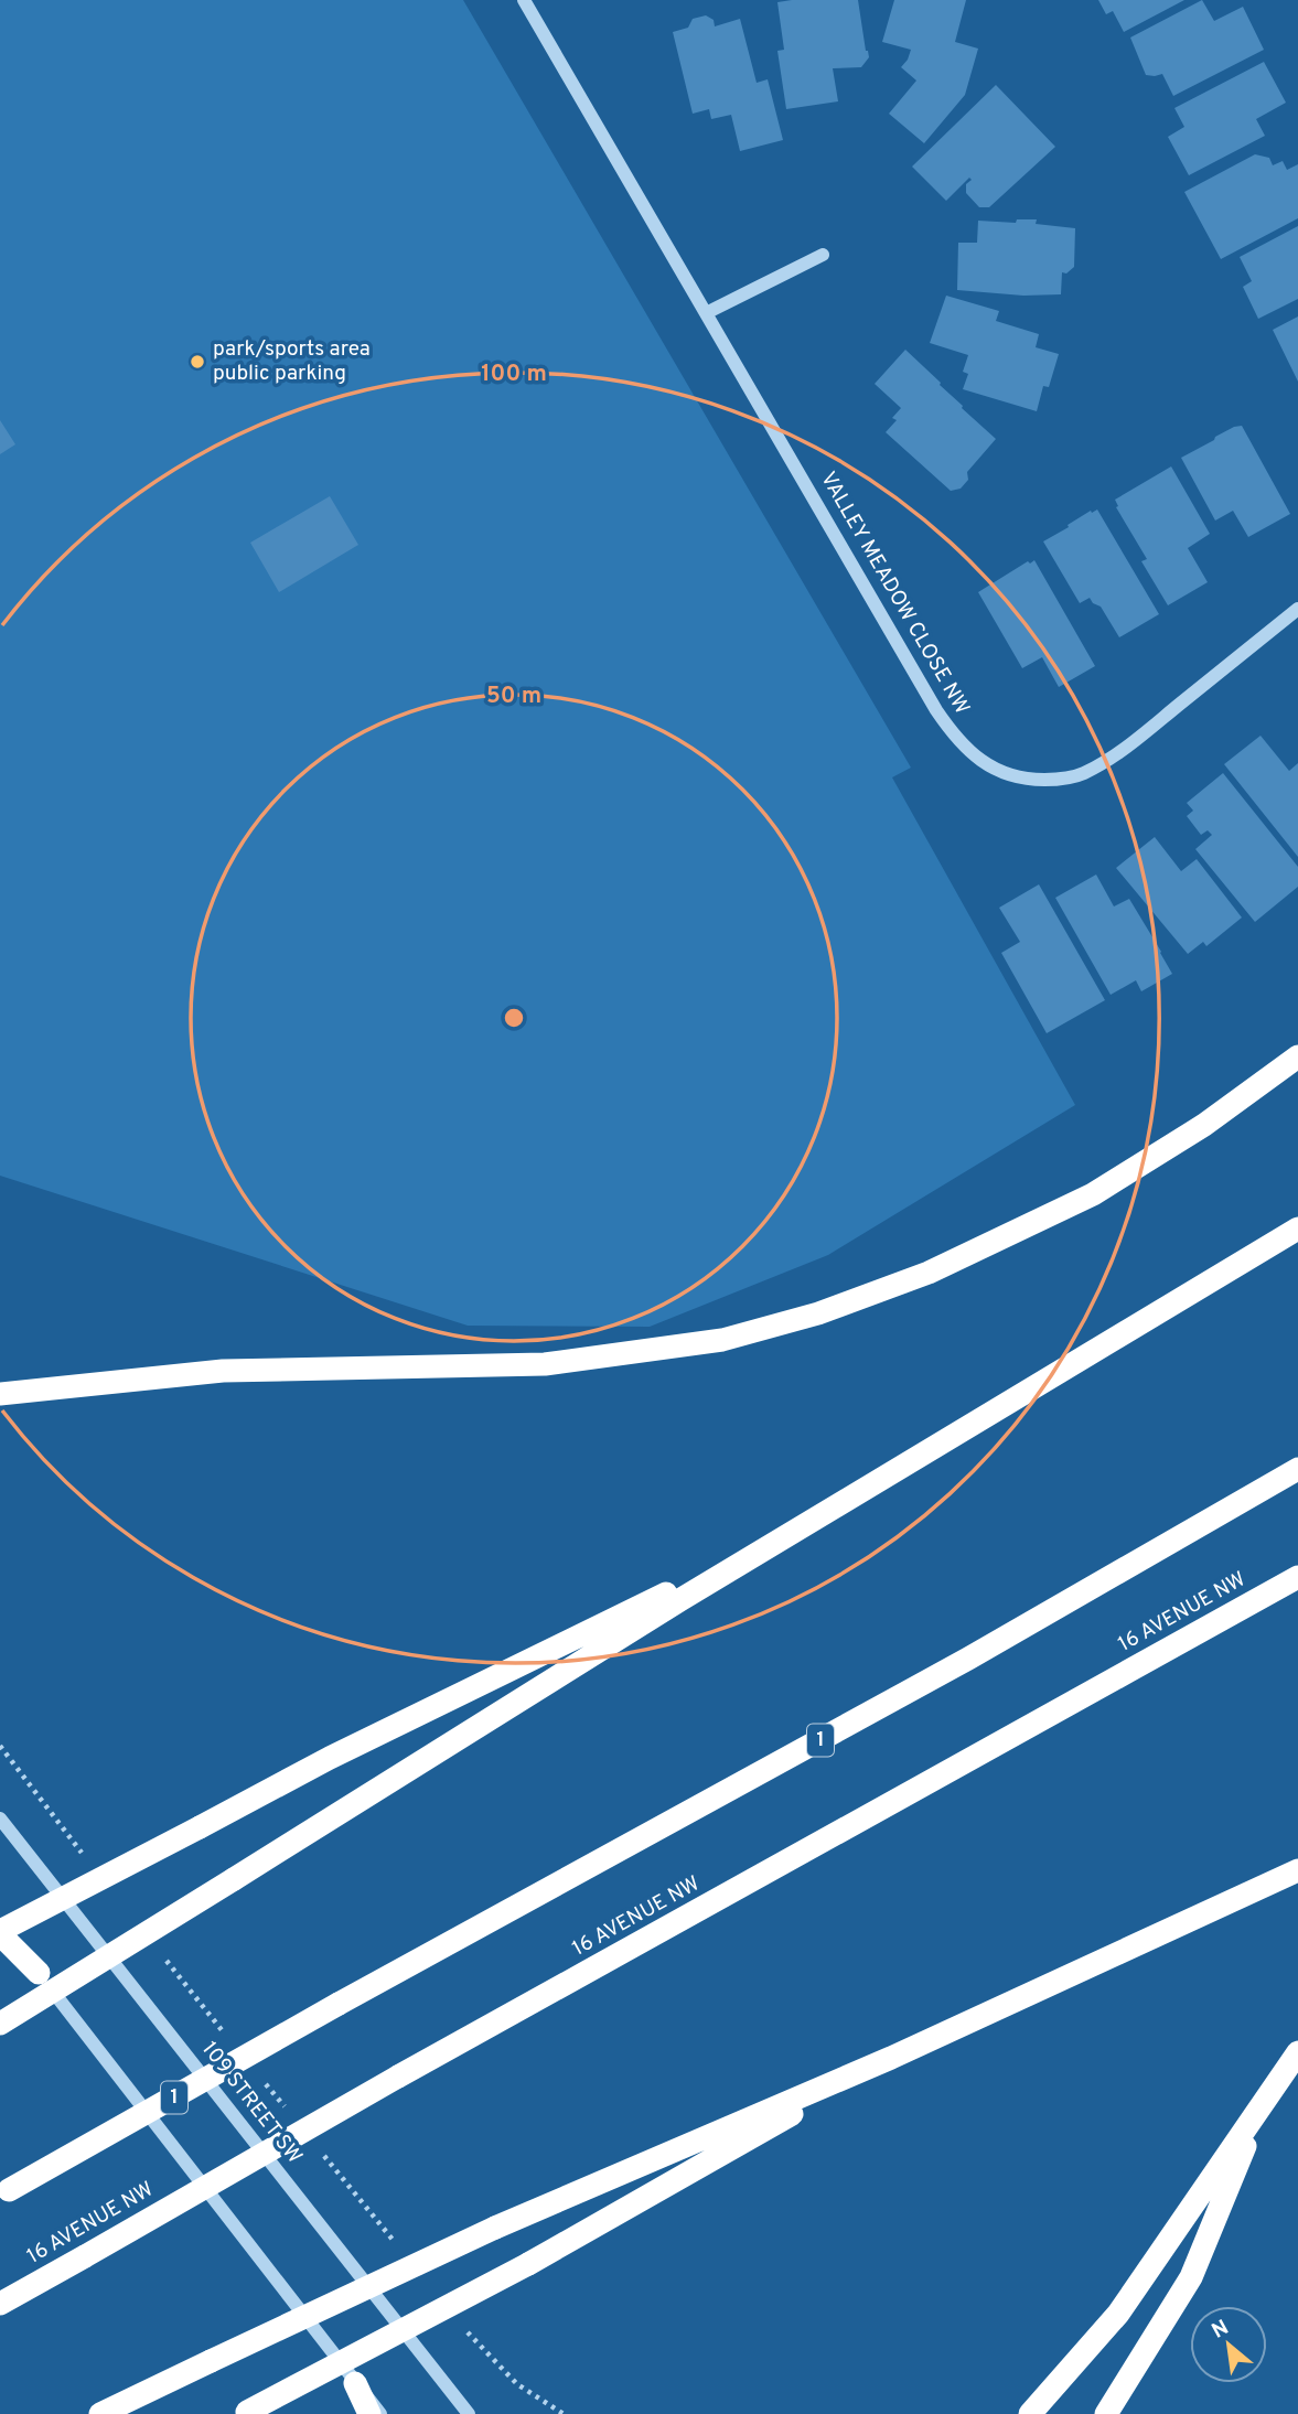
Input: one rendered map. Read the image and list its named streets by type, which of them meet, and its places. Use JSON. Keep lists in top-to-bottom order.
{
  "streets": {
    "highway": ["16 AVENUE NW", "1"],
    "street": ["VALLEY MEADOW CLOSE NW", "109 STREET SW"]
  },
  "places": ["park/sports area public parking"],
  "north": "top left",
  "rings": ["100 m", "50 m"]
}
